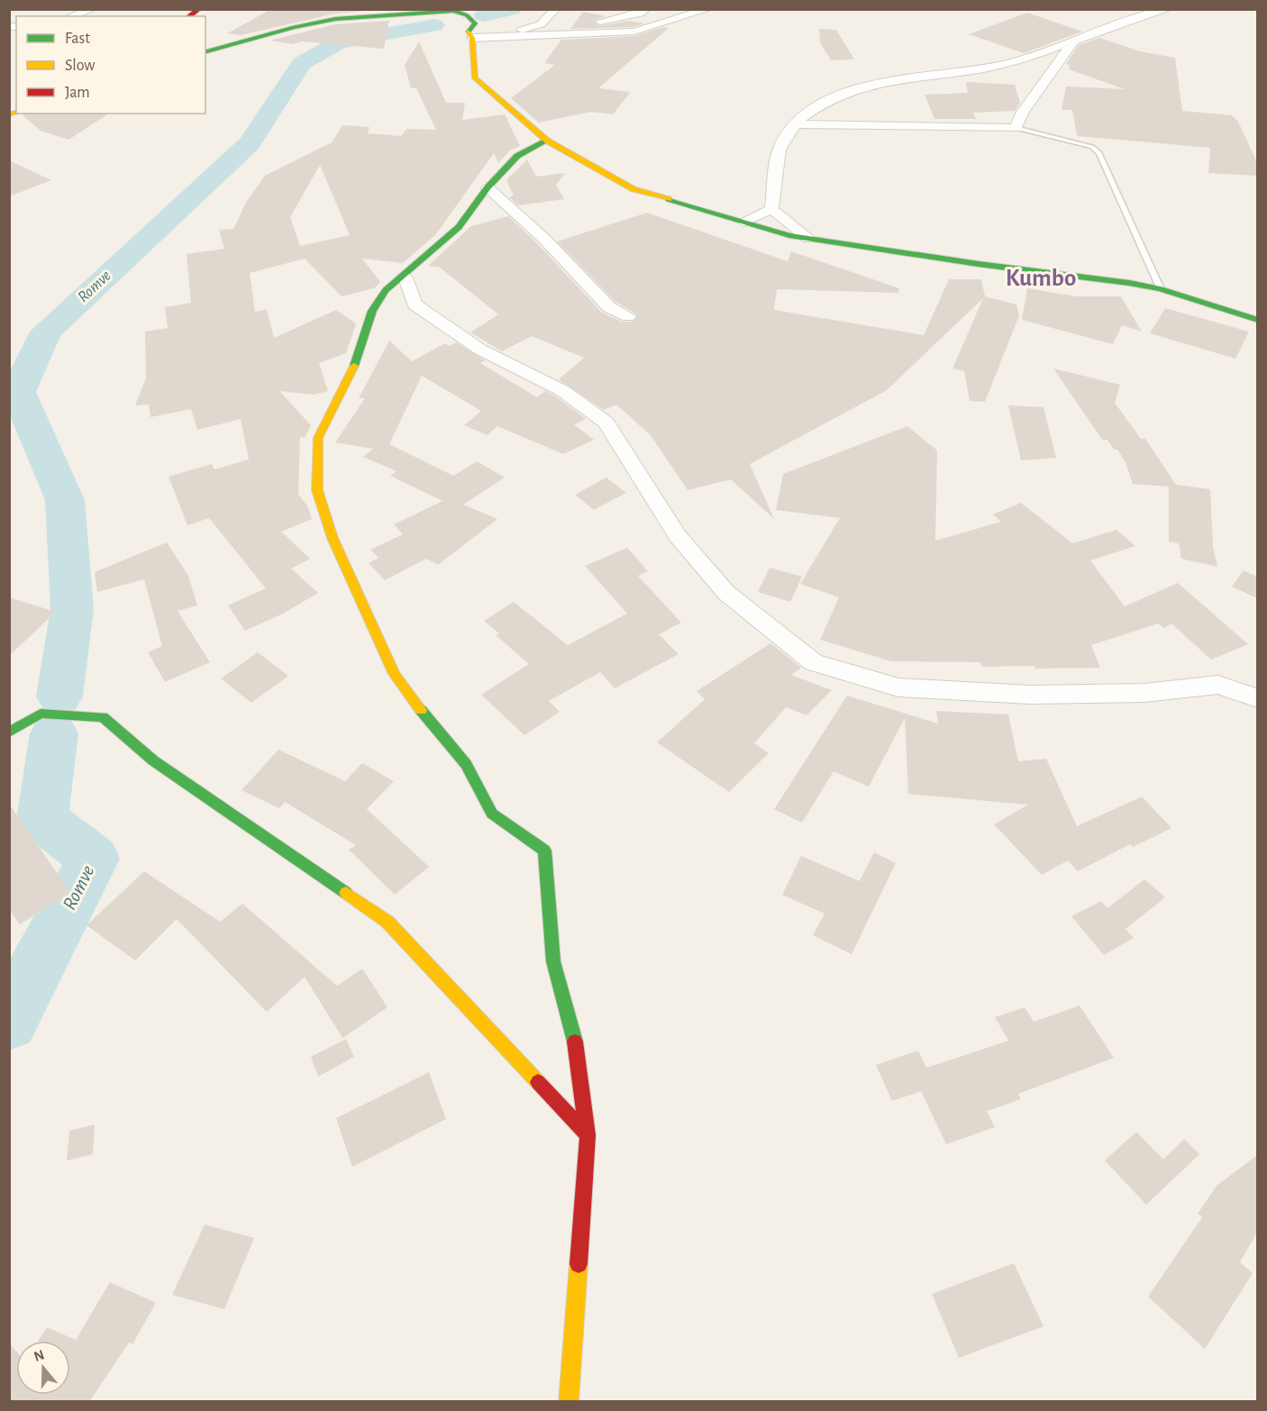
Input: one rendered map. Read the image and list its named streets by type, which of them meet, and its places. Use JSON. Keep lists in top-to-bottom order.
{
  "districts": ["Kumbo"],
  "water": ["Romve"],
  "legend": ["Fast", "Slow", "Jam"],
  "north": "top"
}
